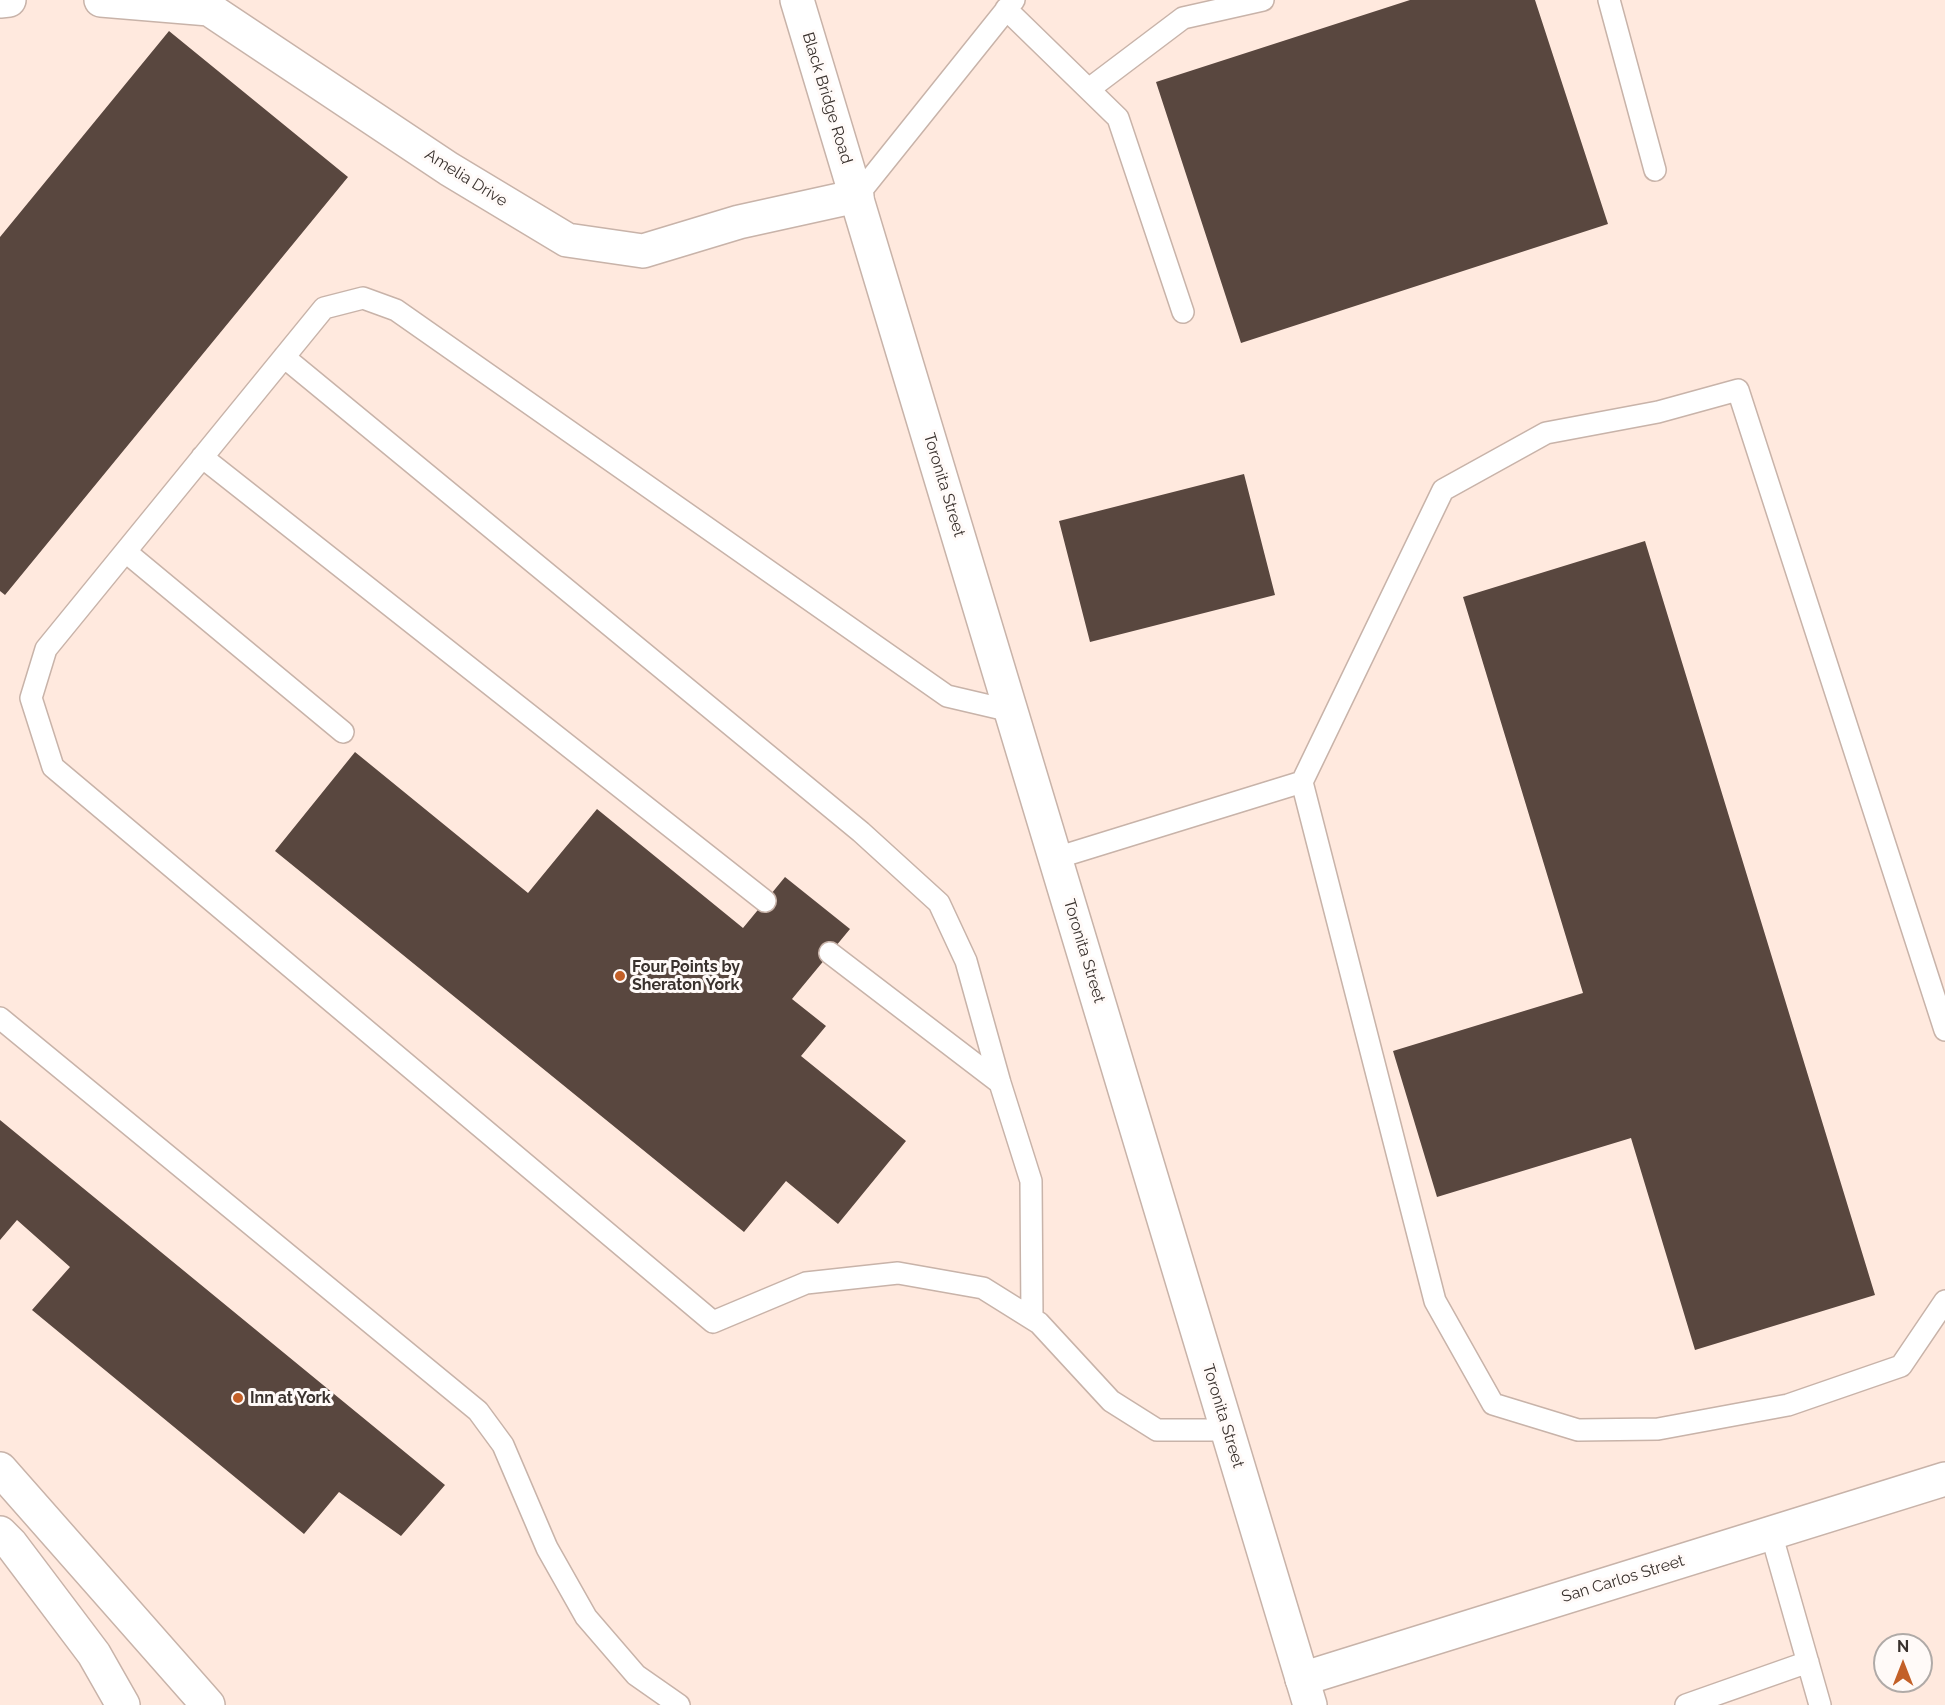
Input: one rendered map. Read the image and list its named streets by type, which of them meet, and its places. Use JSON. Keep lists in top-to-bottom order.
{
  "streets": {
    "main road": [
      "Black Bridge Road",
      "Amelia Drive",
      "Toronita Street",
      "San Carlos Street"
    ]
  },
  "crossings": [
    ["Black Bridge Road", "Amelia Drive"],
    ["Black Bridge Road", "Toronita Street"],
    ["Amelia Drive", "Toronita Street"],
    ["Toronita Street", "San Carlos Street"]
  ],
  "places": ["Four Points by Sheraton York", "Inn at York"],
  "north": "top"
}
